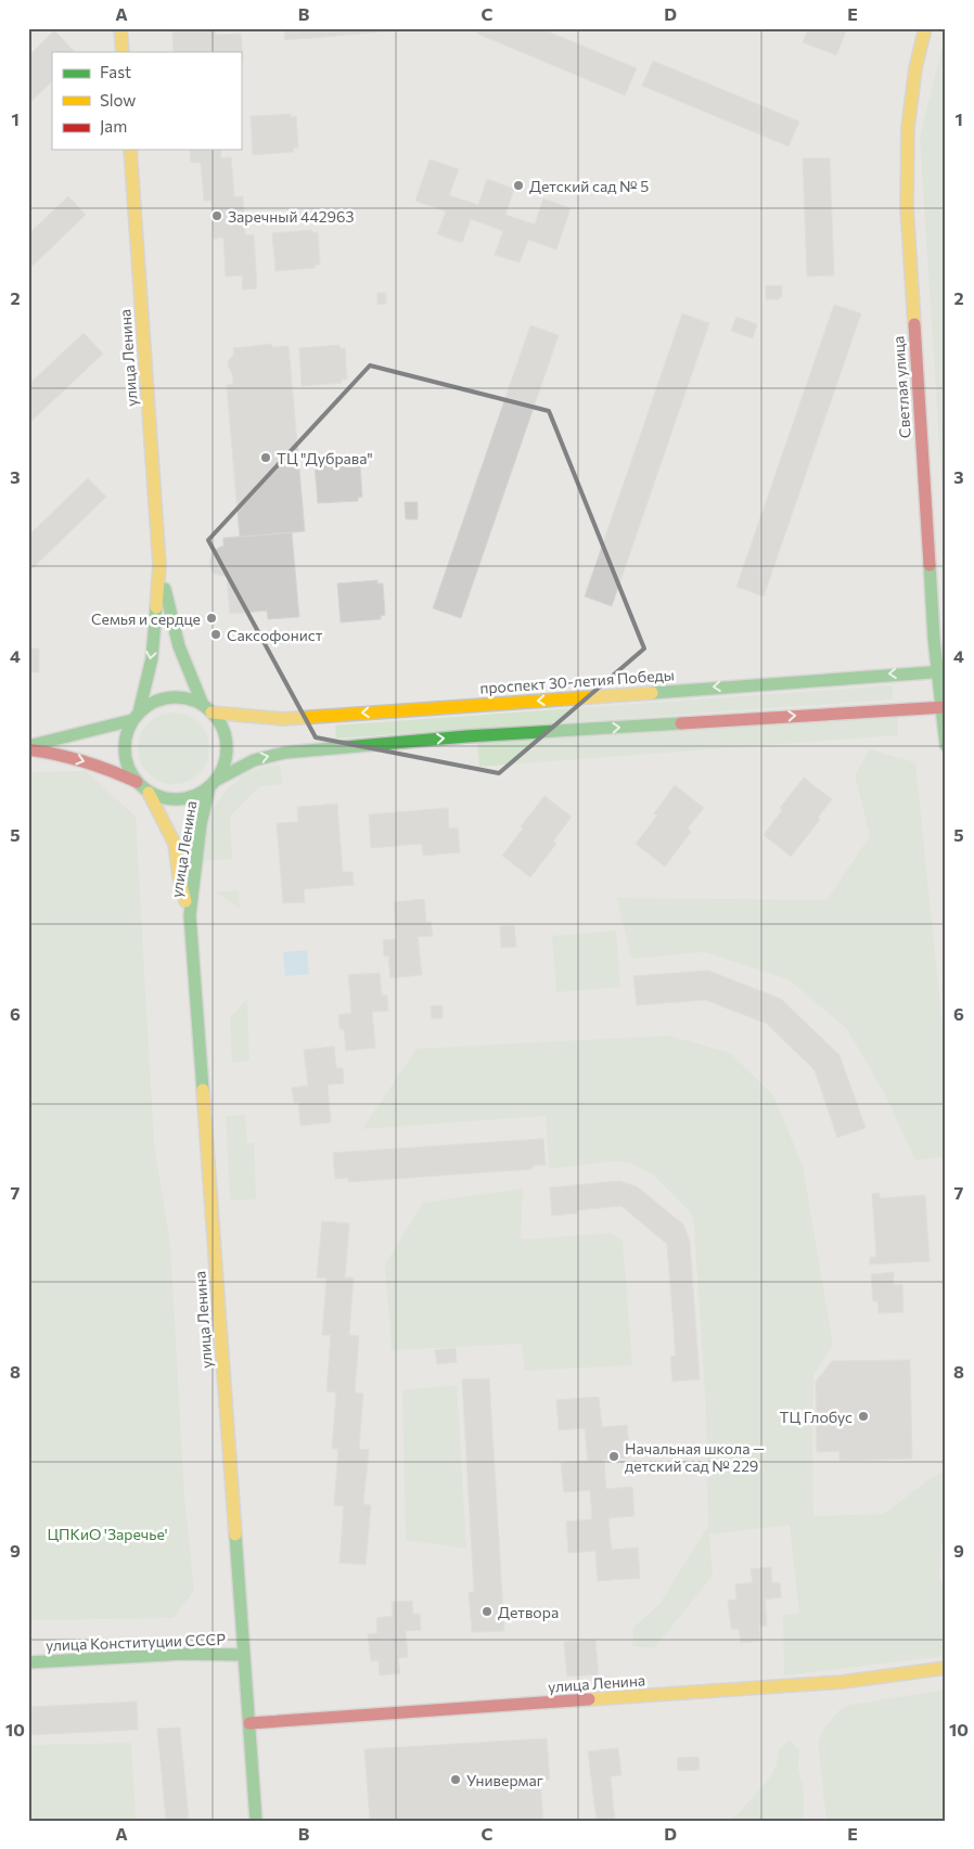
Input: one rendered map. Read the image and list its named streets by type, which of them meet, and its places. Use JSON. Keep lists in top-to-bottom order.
{
  "streets": {
    "main road": [
      "улица Ленина",
      "Светлая улица",
      "проспект 30-летия Победы",
      "улица Конституции СССР"
    ]
  },
  "crossings": [
    ["улица Ленина", "проспект 30-летия Победы"],
    ["улица Ленина", "улица Конституции СССР"],
    ["Светлая улица", "проспект 30-летия Победы"]
  ],
  "parks": ["ЦПКиО 'Заречье'"],
  "places": [
    "Детский сад № 5",
    "Заречный 442963",
    "ТЦ \"Дубрава\"",
    "Семья и сердце",
    "Саксофонист",
    "ТЦ Глобус",
    "Начальная школа — детский сад № 229",
    "Детвора",
    "Универмаг"
  ],
  "legend": ["Fast", "Slow", "Jam"],
  "grid": {
    "columns": [
      "A",
      "B",
      "C",
      "D",
      "E"
    ],
    "rows": [
      "1",
      "2",
      "3",
      "4",
      "5",
      "6",
      "7",
      "8",
      "9",
      "10"
    ]
  }
}
